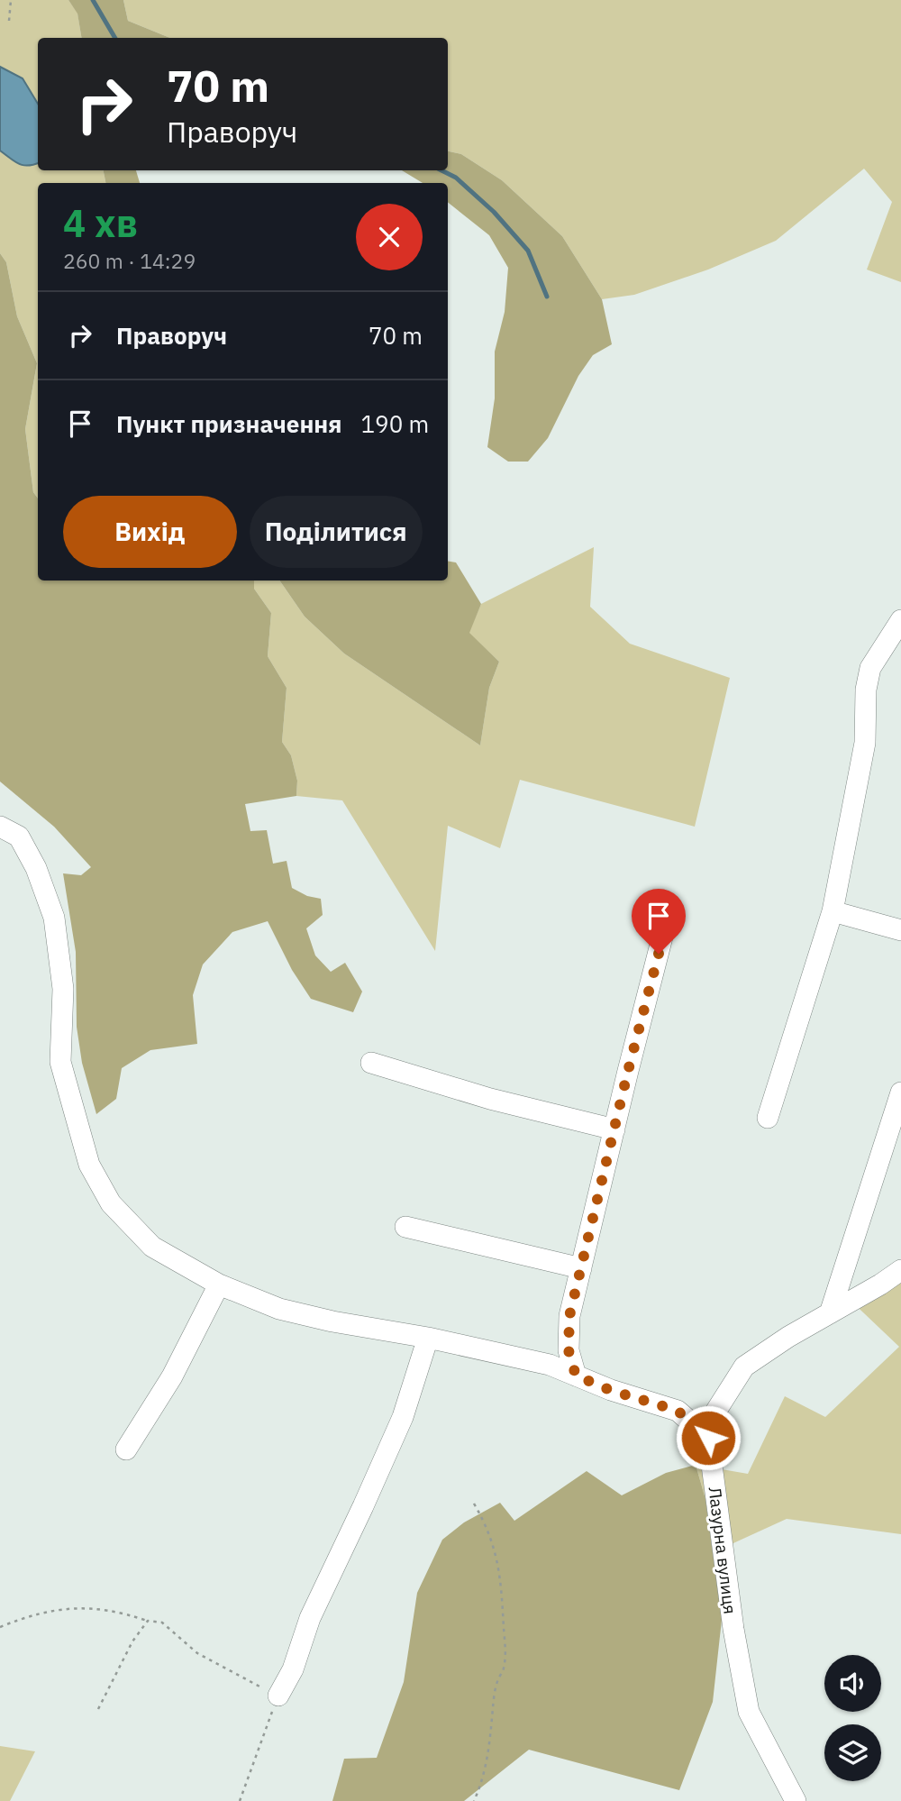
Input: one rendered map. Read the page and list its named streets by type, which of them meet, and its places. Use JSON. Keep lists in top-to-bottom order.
{
  "streets": {
    "street": ["Лазурна вулиця"]
  },
  "page": {
    "turn": ["70 m", "Праворуч"],
    "heading": ["4 хв", "260 m · 14:29"],
    "list": [
      {
        "name": "Праворуч",
        "value": "70 m"
      },
      {
        "name": "Пункт призначення",
        "value": "190 m"
      }
    ],
    "buttons": ["Вихід", "Поділитися"]
  }
}
